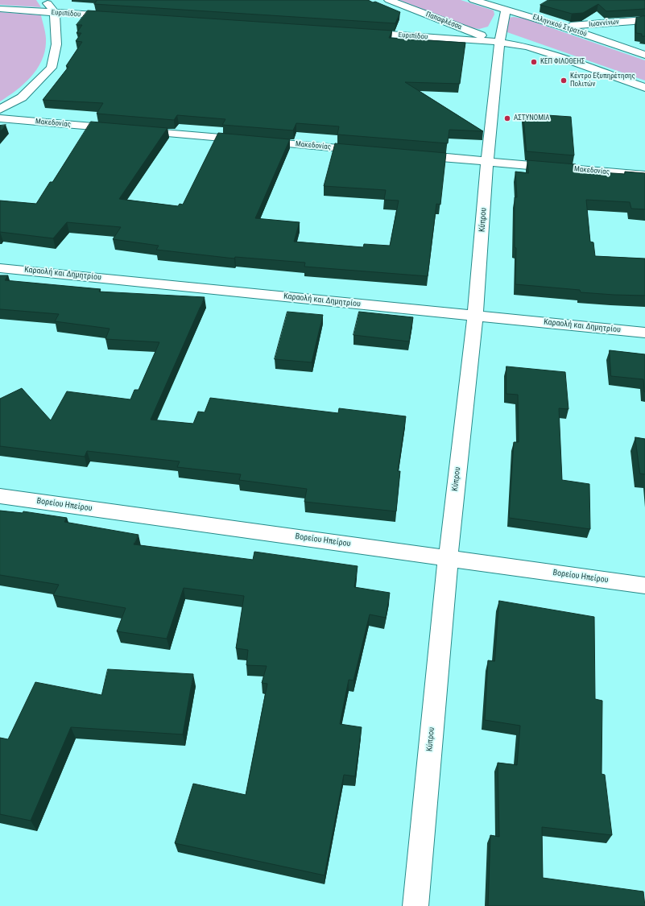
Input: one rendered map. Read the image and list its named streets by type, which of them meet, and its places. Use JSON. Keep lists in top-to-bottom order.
{
  "streets": {
    "street": [
      "Ευριπίδου",
      "Παπαφλέσσα",
      "Ιωαννίνων",
      "Ελληνικού Στρατού",
      "Μακεδονίας",
      "Κύπρου",
      "Καραολή και Δημητρίου",
      "Βορείου Ηπείρου"
    ]
  },
  "crossings": [
    ["Ευριπίδου", "Παπαφλέσσα"],
    ["Ευριπίδου", "Κύπρου"],
    ["Παπαφλέσσα", "Κύπρου"],
    ["Ιωαννίνων", "Ελληνικού Στρατού"],
    ["Ελληνικού Στρατού", "Κύπρου"],
    ["Μακεδονίας", "Κύπρου"],
    ["Κύπρου", "Καραολή και Δημητρίου"],
    ["Κύπρου", "Βορείου Ηπείρου"]
  ],
  "places": ["ΚΕΠ ΦΙΛΟΘΕΗΣ", "Κέντρο Εξυπηρέτησης Πολιτών", "ΑΣΤΥΝΟΜΙΑ"]
}
